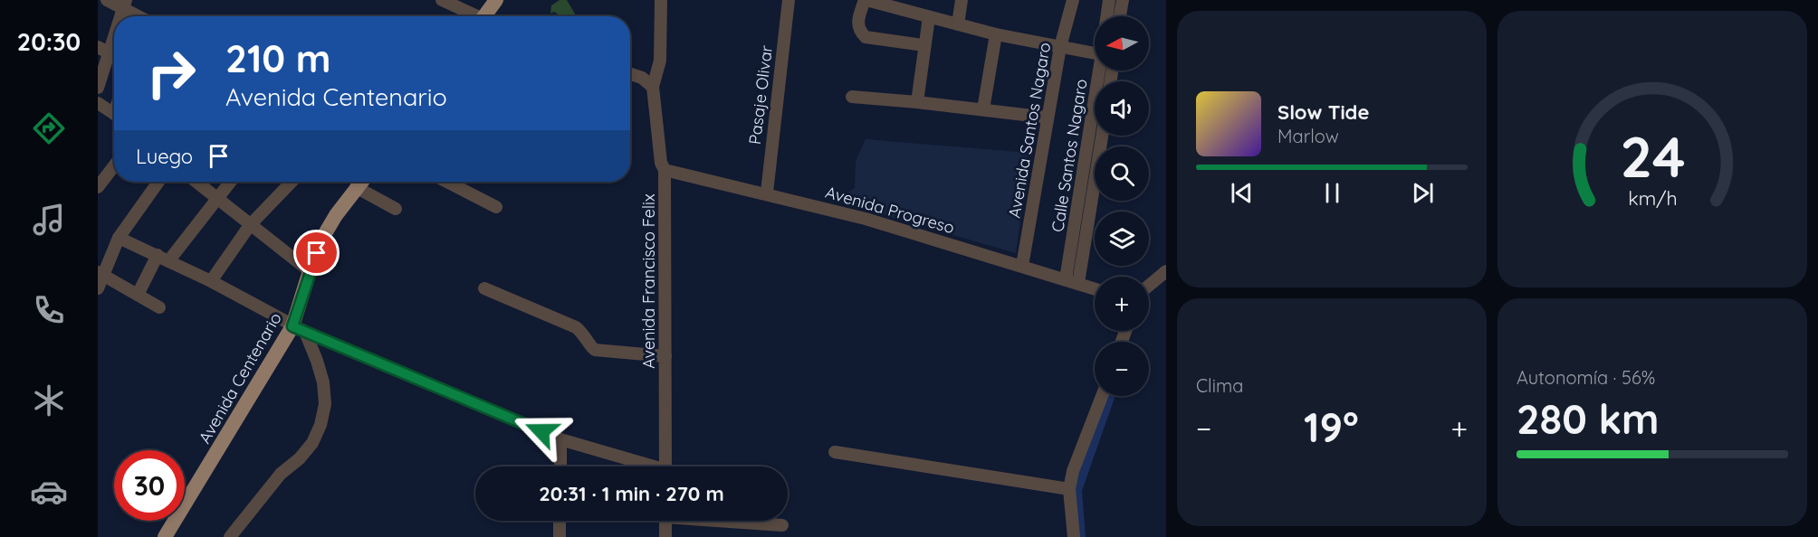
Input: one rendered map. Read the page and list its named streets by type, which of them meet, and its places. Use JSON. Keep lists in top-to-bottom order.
{
  "streets": {
    "main road": ["Avenida Centenario"],
    "street": [
      "Pasaje Olivar",
      "Avenida Santos Nagaro",
      "Calle Santos Nagaro",
      "Avenida Progreso",
      "Avenida Francisco Felix"
    ]
  },
  "crossings": [
    ["Pasaje Olivar", "Avenida Progreso"],
    ["Avenida Santos Nagaro", "Avenida Progreso"],
    ["Calle Santos Nagaro", "Avenida Progreso"],
    ["Avenida Progreso", "Avenida Francisco Felix"]
  ],
  "north": "left",
  "page": {
    "tabs": "20:30",
    "map_buttons": ["+", "−"],
    "turn": ["210 m", "Avenida Centenario"],
    "song": ["Slow Tide", "Marlow"],
    "then": "Luego",
    "tile": [
      "Clima",
      ["Autonomía · 56%", "280 km"]
    ],
    "heat": ["−", "19°", "+"],
    "limit": "30",
    "trip": "20:31 · 1 min · 270 m",
    "gauge": ["24", "km/h"]
  }
}
